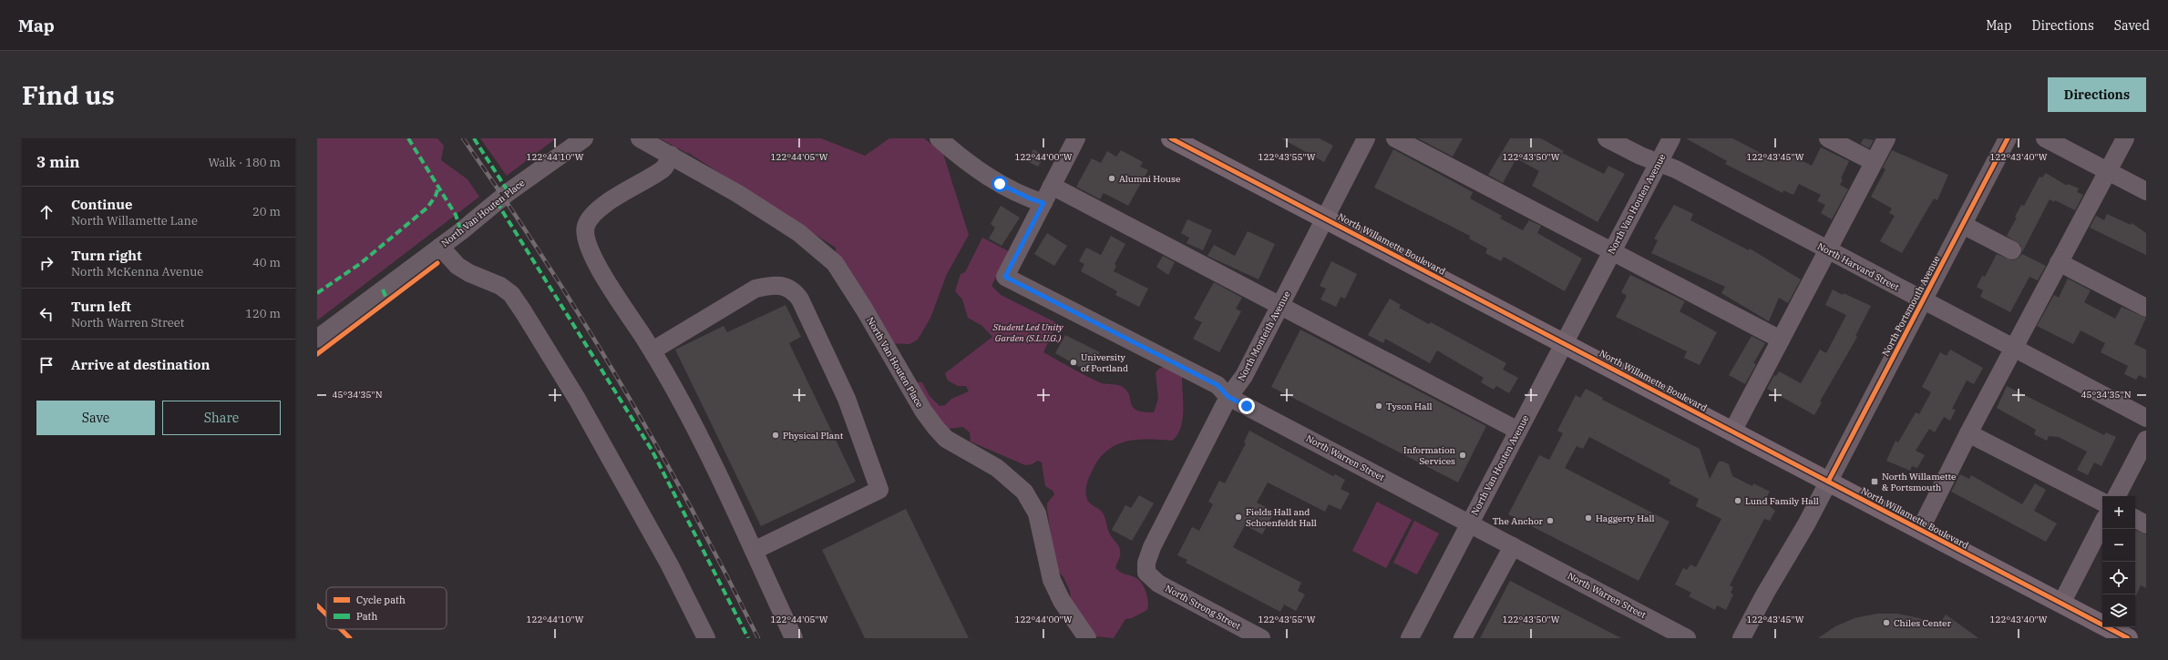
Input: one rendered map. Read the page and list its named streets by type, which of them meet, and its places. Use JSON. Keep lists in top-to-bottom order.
{
  "streets": {
    "main road": ["North Willamette Boulevard"],
    "street": [
      "North Van Houten Avenue",
      "North Van Houten Place",
      "North Harvard Street",
      "North Portsmouth Avenue",
      "North Monteith Avenue",
      "North Warren Street",
      "North Strong Street"
    ]
  },
  "crossings": [
    ["North Van Houten Avenue", "North Willamette Boulevard"],
    ["North Van Houten Avenue", "North Harvard Street"],
    ["North Van Houten Avenue", "North Warren Street"],
    ["North Willamette Boulevard", "North Portsmouth Avenue"],
    ["North Willamette Boulevard", "North Monteith Avenue"],
    ["North Harvard Street", "North Portsmouth Avenue"],
    ["North Monteith Avenue", "North Warren Street"],
    ["North Monteith Avenue", "North Strong Street"]
  ],
  "parks": ["Student Led Unity Garden (S.L.U.G.)"],
  "places": {
    "other": [
      "Alumni House",
      "University of Portland",
      "Tyson Hall",
      "Physical Plant",
      "Information Services",
      "Lund Family Hall",
      "Fields Hall and Schoenfeldt Hall",
      "Haggerty Hall",
      "The Anchor",
      "Chiles Center"
    ],
    "transit": ["North Willamette & Portsmouth"]
  },
  "legend": ["Cycle path", "Path"],
  "page": {
    "header": "Map",
    "nav": ["Map", "Directions", "Saved"],
    "buttons": [
      "Directions",
      ["Save", "Share"]
    ],
    "title": "Find us",
    "heading": ["3 min", "Walk · 180 m"],
    "list": [
      ["Continue", "North Willamette Lane", "20 m"],
      ["Turn right", "North McKenna Avenue", "40 m"],
      ["Turn left", "North Warren Street", "120 m"],
      "Arrive at destination"
    ],
    "map_buttons": ["+", "−"]
  },
  "coordinates": [
    "122°44'10\"W",
    "122°44'05\"W",
    "122°44'00\"W",
    "122°43'55\"W",
    "122°43'50\"W",
    "122°43'45\"W",
    "122°43'40\"W",
    "45°34'35\"N"
  ]
}
